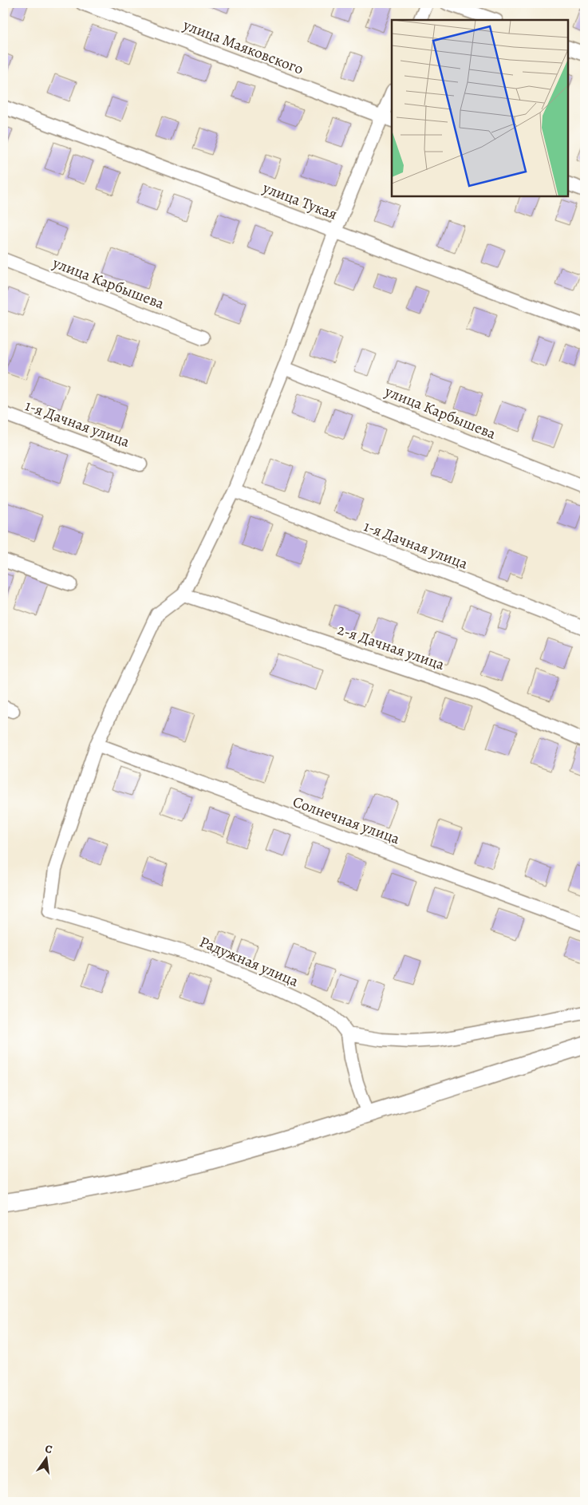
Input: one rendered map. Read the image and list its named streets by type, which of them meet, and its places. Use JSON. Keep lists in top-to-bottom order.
{
  "streets": {
    "street": [
      "улица Маяковского",
      "улица Тукая",
      "улица Карбышева",
      "1-я Дачная улица",
      "2-я Дачная улица",
      "Солнечная улица",
      "Радужная улица"
    ]
  },
  "crossings": [
    ["Солнечная улица", "Радужная улица"]
  ],
  "north": "top"
}
